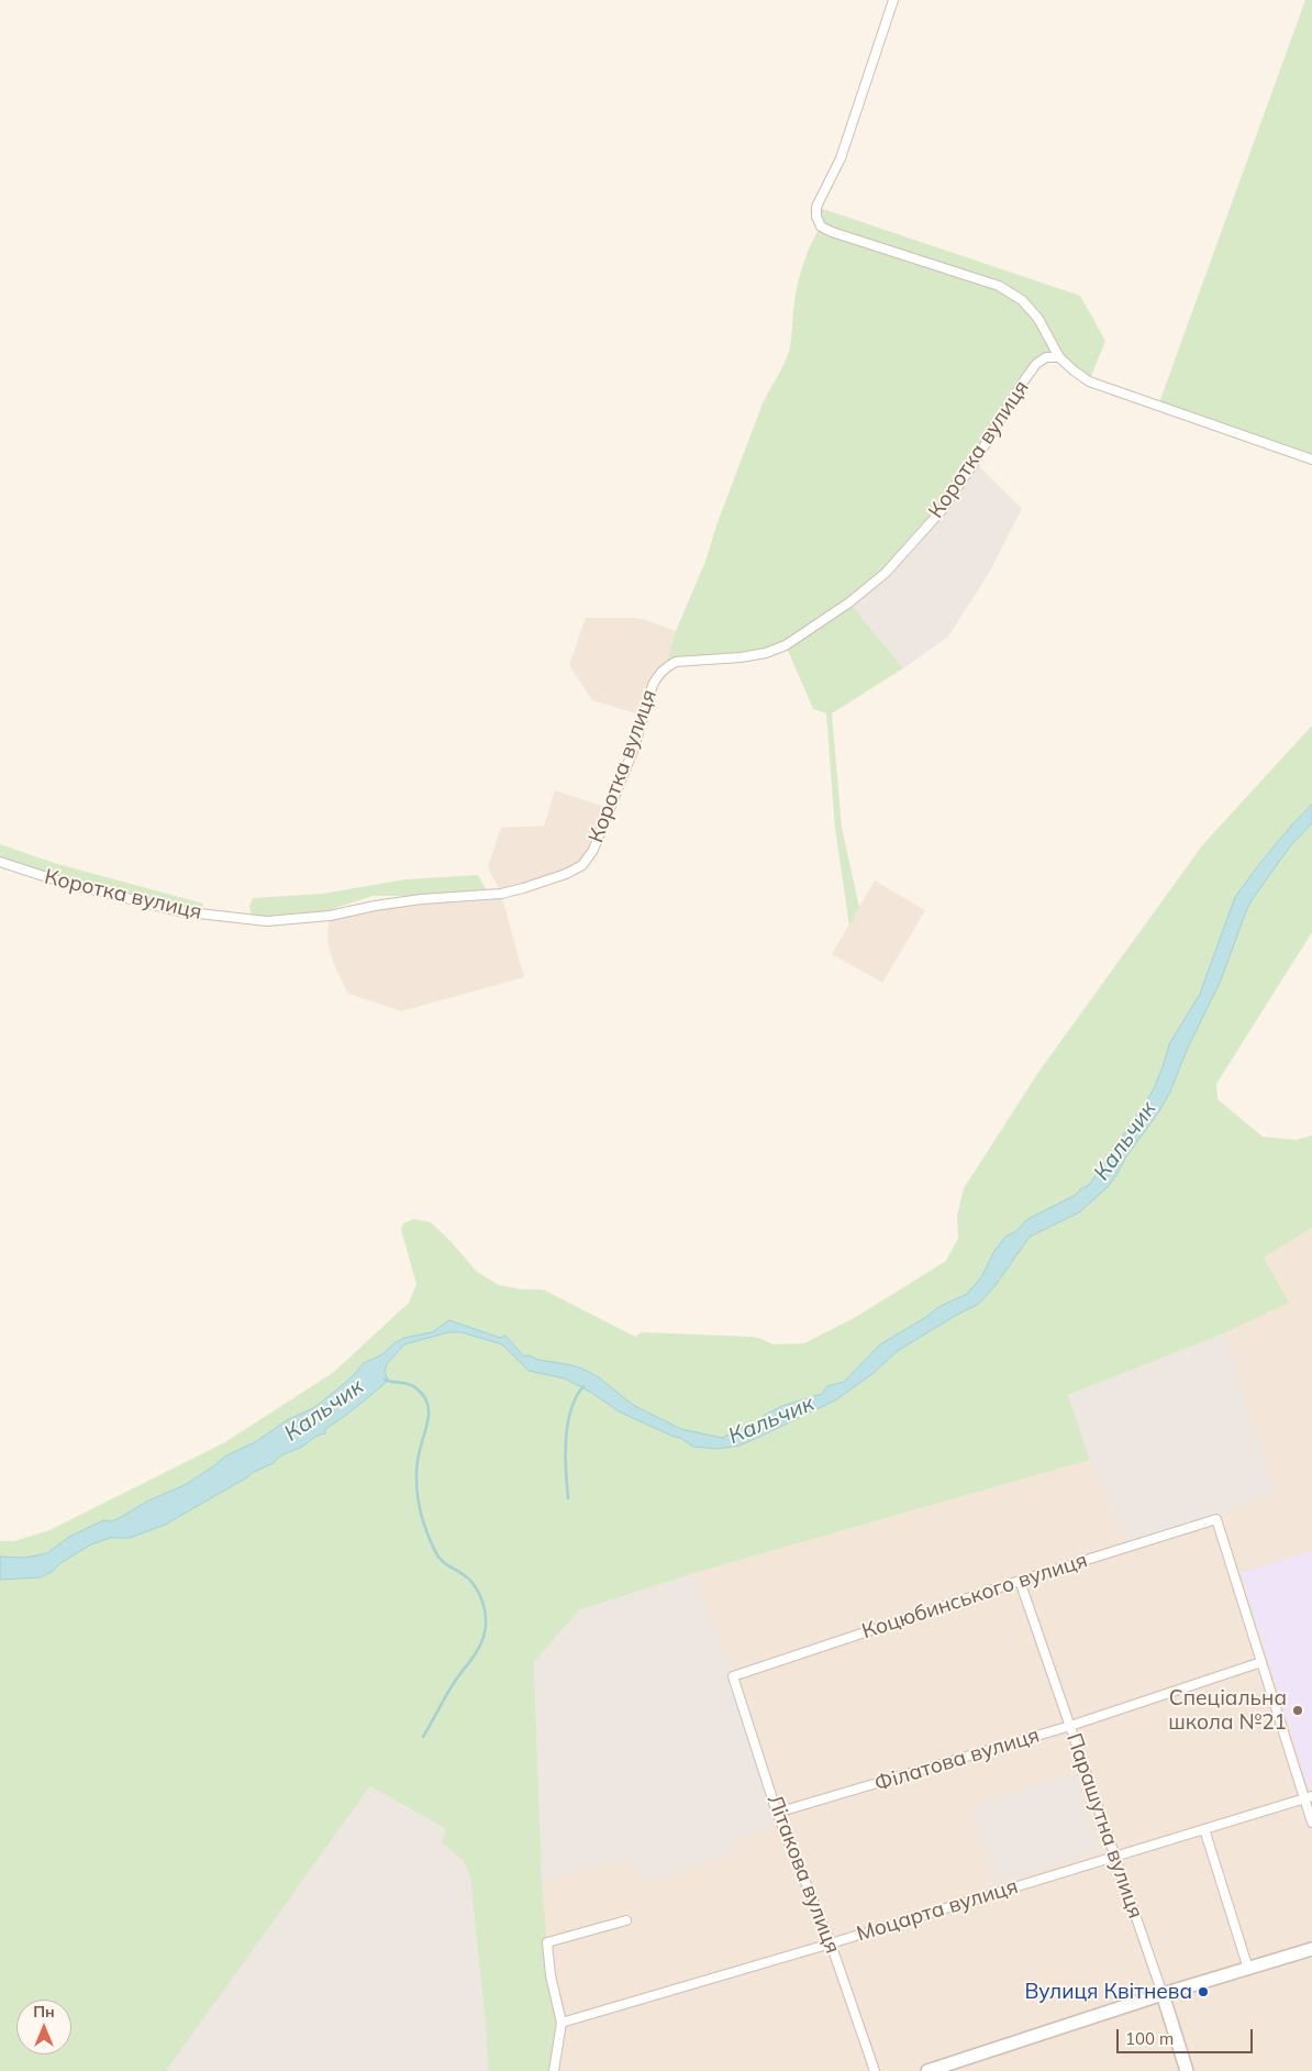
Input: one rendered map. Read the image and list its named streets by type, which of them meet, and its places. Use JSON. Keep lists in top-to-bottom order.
{
  "streets": {
    "main road": ["Парашутна вулиця"],
    "street": [
      "Коротка вулиця",
      "Коцюбинського вулиця",
      "Філатова вулиця",
      "Літакова вулиця",
      "Моцарта вулиця"
    ]
  },
  "crossings": [
    ["Коцюбинського вулиця", "Філатова вулиця"],
    ["Коцюбинського вулиця", "Парашутна вулиця"],
    ["Коцюбинського вулиця", "Літакова вулиця"],
    ["Філатова вулиця", "Парашутна вулиця"],
    ["Філатова вулиця", "Літакова вулиця"],
    ["Парашутна вулиця", "Моцарта вулиця"],
    ["Літакова вулиця", "Моцарта вулиця"]
  ],
  "water": ["Кальчик"],
  "places": ["Спеціальна школа №21", "Вулиця Квітнева"],
  "scale_bar": "100 m",
  "north": "top"
}
